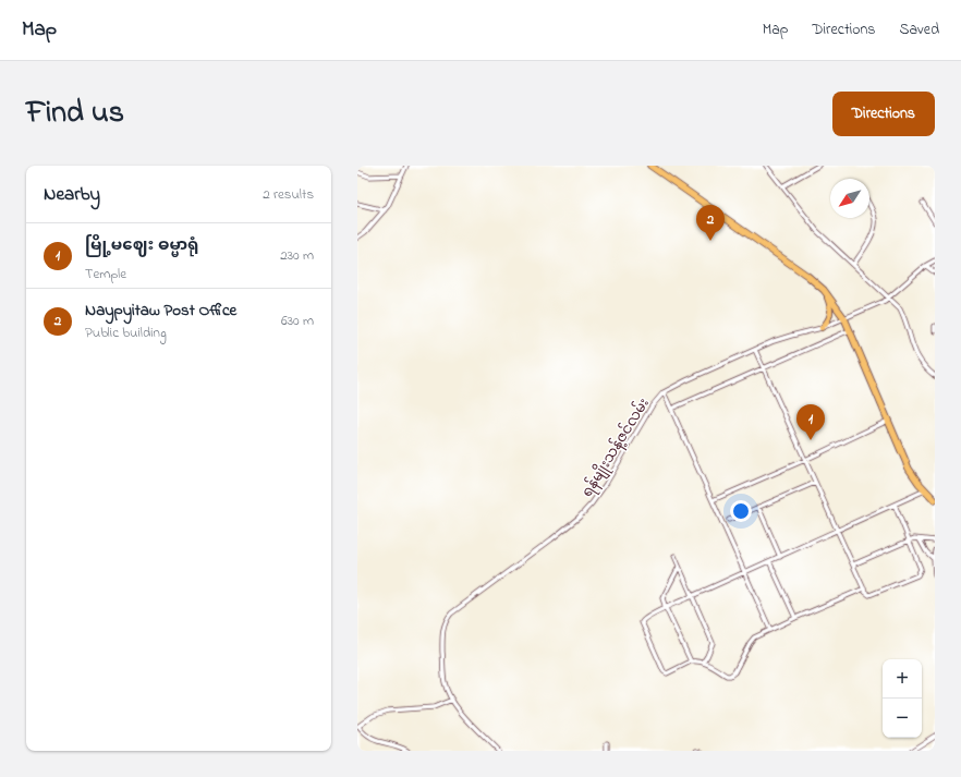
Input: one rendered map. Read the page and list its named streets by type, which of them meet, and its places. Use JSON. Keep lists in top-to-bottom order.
{
  "streets": {
    "street": ["ရန်မျိုးသန့်ဇင်လမ်း"]
  },
  "north": "bottom left",
  "page": {
    "header": "Map",
    "nav": ["Map", "Directions", "Saved"],
    "title": "Find us",
    "buttons": "Directions",
    "heading": ["Nearby", "2 results"],
    "pins": ["2", "1"],
    "list": [
      {
        "mark": "1",
        "name": "မြို့မဈေး ဓမ္မာရုံ",
        "note": "Temple",
        "value": "230 m"
      },
      {
        "mark": "2",
        "name": "Naypyitaw Post Office",
        "note": "Public building",
        "value": "630 m"
      }
    ],
    "map_buttons": ["+", "−"]
  }
}
